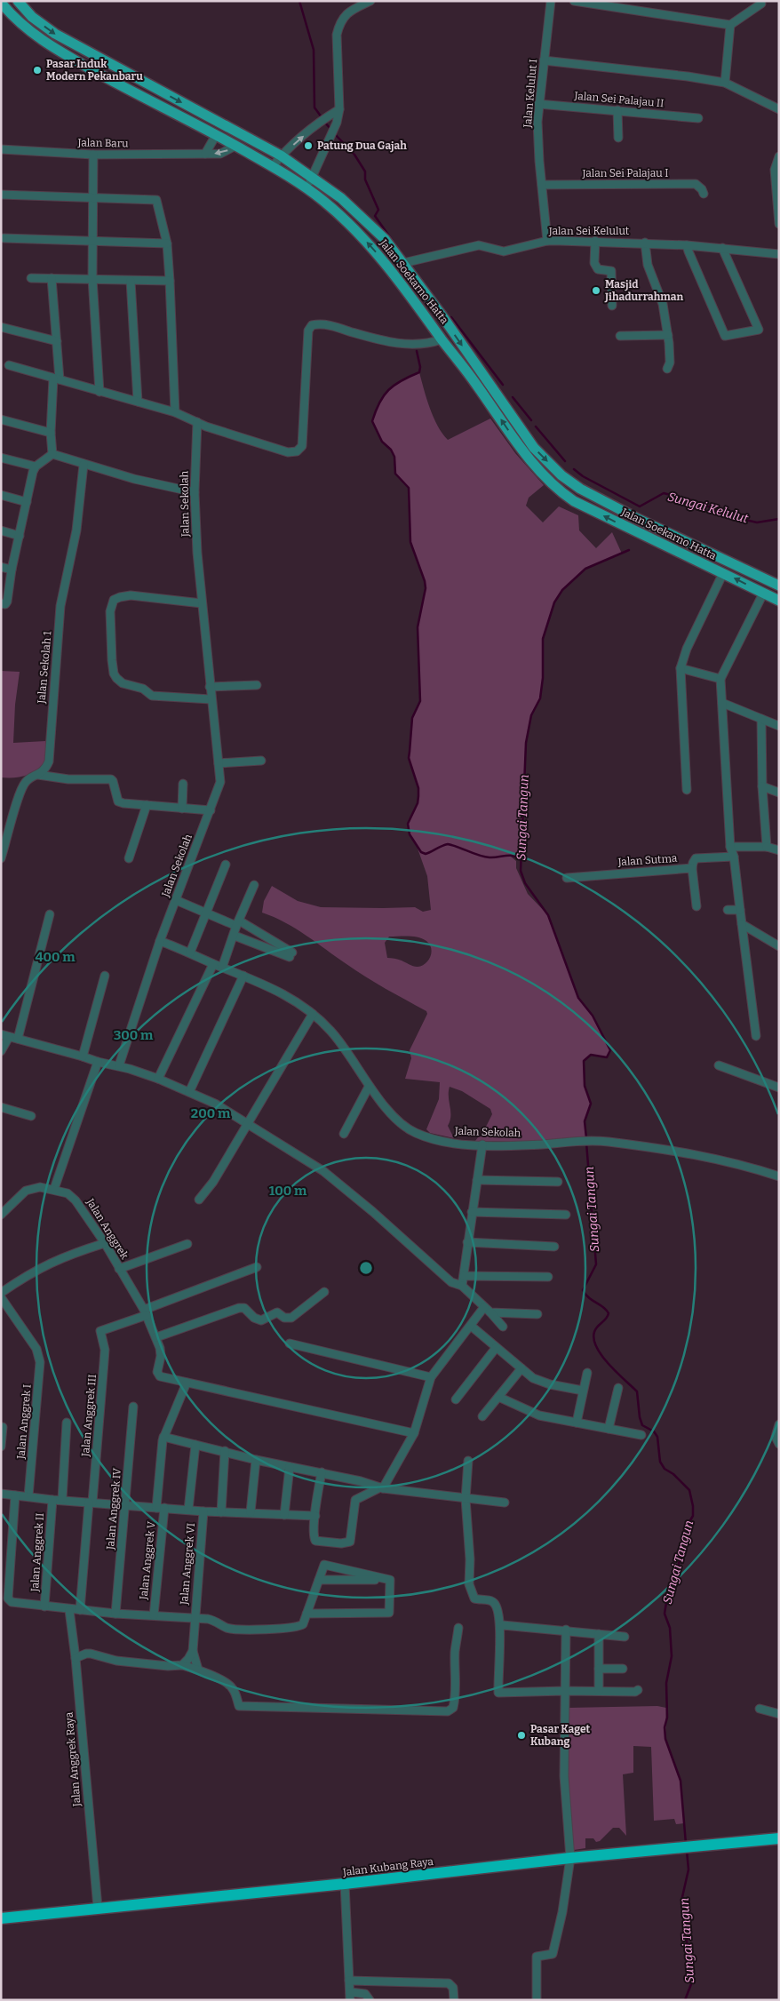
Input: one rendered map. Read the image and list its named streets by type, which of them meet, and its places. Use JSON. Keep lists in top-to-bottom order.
{
  "streets": {
    "highway": ["Jalan Kubang Raya"],
    "main road": ["Jalan Soekarno Hatta"],
    "street": [
      "Jalan Kelulut I",
      "Jalan Sei Palajau II",
      "Jalan Baru",
      "Jalan Sei Palajau I",
      "Jalan Sei Kelulut",
      "Jalan Sekolah",
      "Jalan Sekolah 1",
      "Jalan Sutma",
      "Jalan Anggrek",
      "Jalan Anggrek III",
      "Jalan Anggrek I",
      "Jalan Anggrek IV",
      "Jalan Anggrek II",
      "Jalan Anggrek V",
      "Jalan Anggrek VI",
      "Jalan Anggrek Raya"
    ]
  },
  "crossings": [
    ["Jalan Kelulut I", "Jalan Sei Palajau II"],
    ["Jalan Kelulut I", "Jalan Sei Palajau I"],
    ["Jalan Kelulut I", "Jalan Sei Kelulut"],
    ["Jalan Baru", "Jalan Soekarno Hatta"],
    ["Jalan Sei Kelulut", "Jalan Soekarno Hatta"],
    ["Jalan Anggrek", "Jalan Anggrek III"],
    ["Jalan Anggrek", "Jalan Anggrek V"],
    ["Jalan Anggrek Raya", "Jalan Kubang Raya"]
  ],
  "water": ["Sungai Kelulut", "Sungai Tangun"],
  "places": [
    "Pasar Induk Modern Pekanbaru",
    "Patung Dua Gajah",
    "Masjid Jihadurrahman",
    "Pasar Kaget Kubang"
  ],
  "rings": [
    "400 m",
    "300 m",
    "200 m",
    "100 m"
  ]
}
